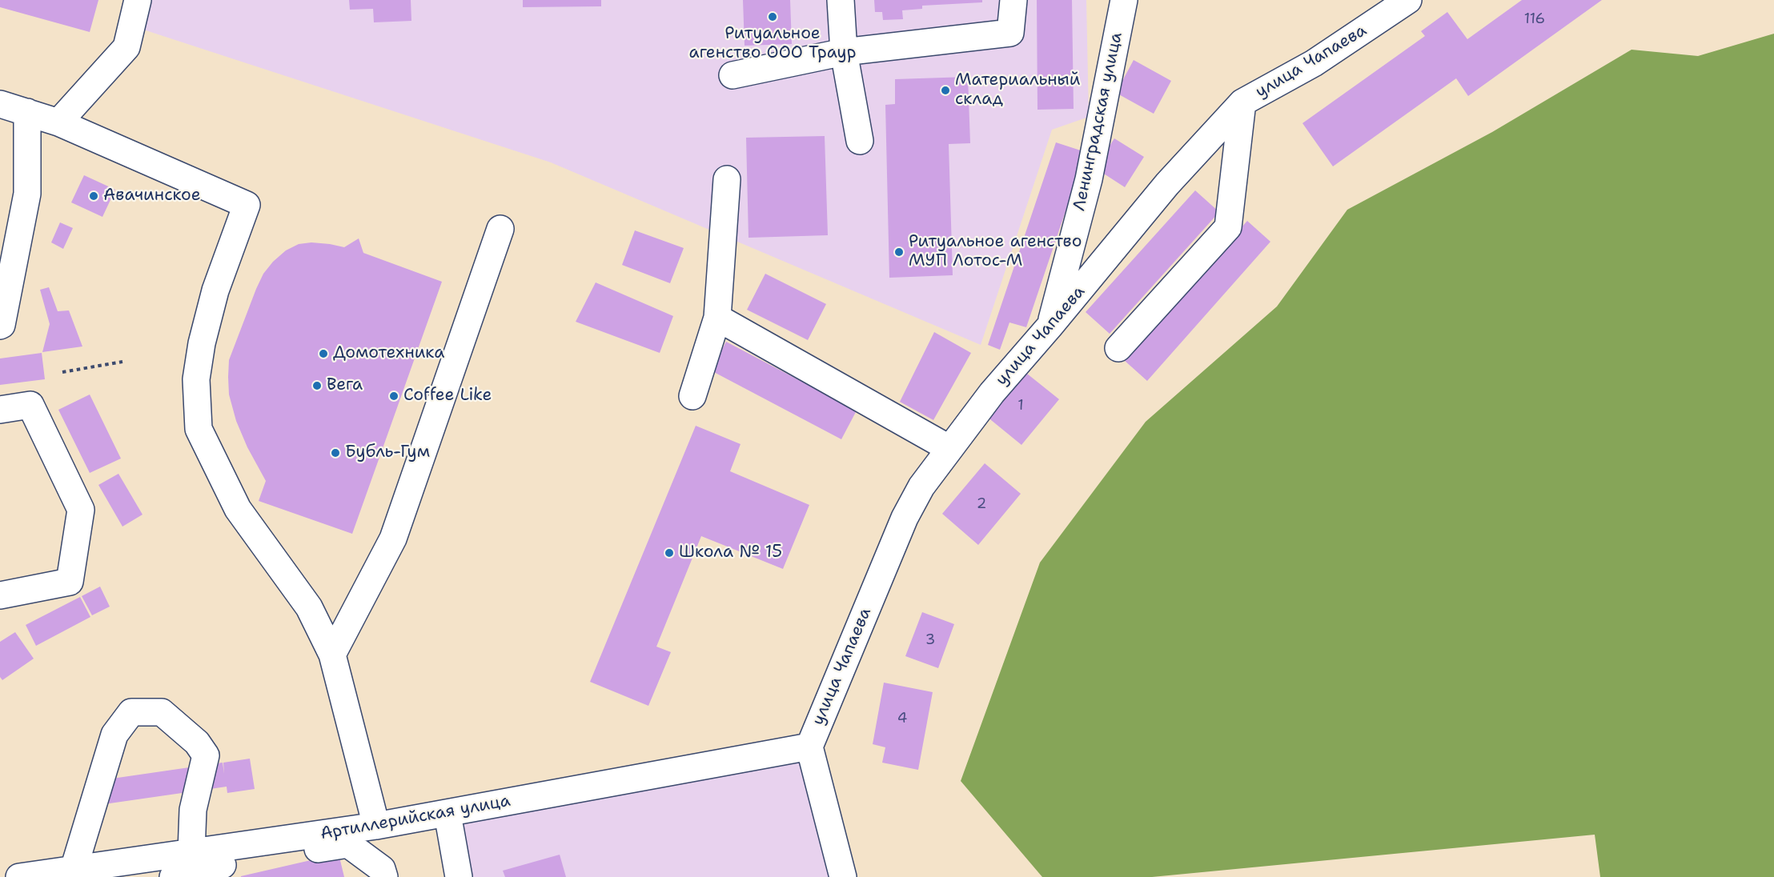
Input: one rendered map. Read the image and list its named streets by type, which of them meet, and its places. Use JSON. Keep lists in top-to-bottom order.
{
  "streets": {
    "street": ["улица Чапаева", "Ленинградская улица", "Артиллерийская улица"]
  },
  "crossings": [
    ["улица Чапаева", "Ленинградская улица"],
    ["улица Чапаева", "Артиллерийская улица"]
  ],
  "places": [
    "Ритуальное агенство ООО Траур",
    "Материальный склад",
    "Авачинское",
    "Ритуальное агенство МУП Лотос-М",
    "Домотехника",
    "Вега",
    "Coffee Like",
    "Бубль-Гум",
    "Школа № 15"
  ],
  "house_numbers": [
    "116",
    "1",
    "2",
    "3",
    "4"
  ]
}
